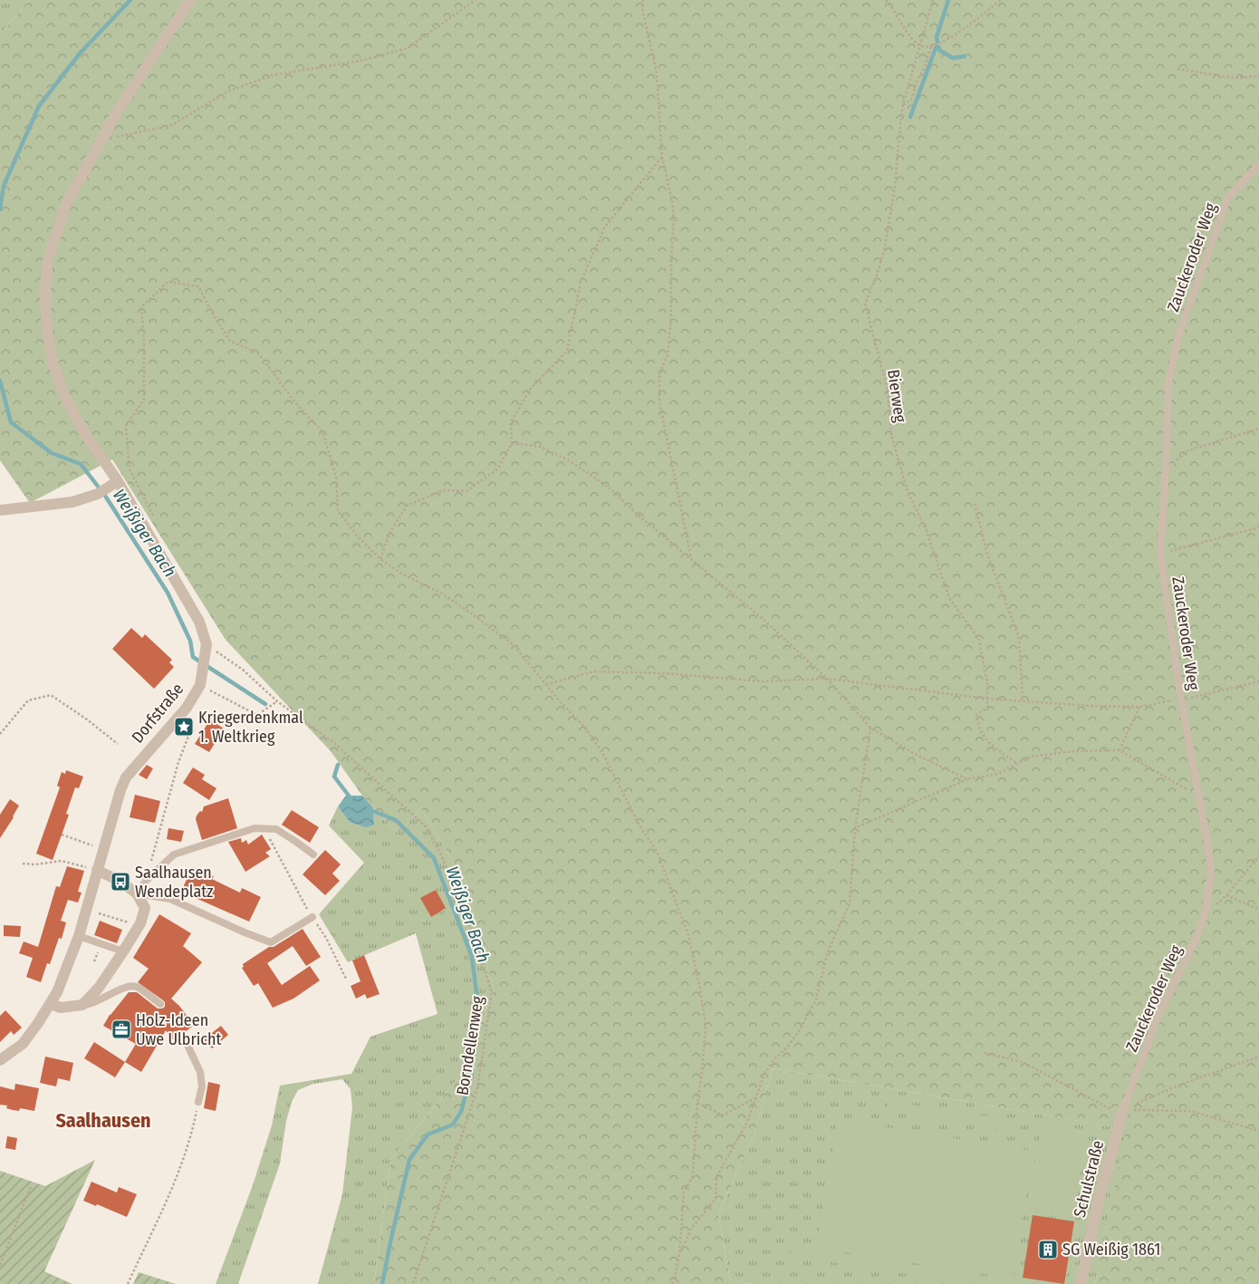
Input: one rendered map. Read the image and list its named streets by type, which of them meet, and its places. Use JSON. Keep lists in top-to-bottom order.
{
  "streets": {
    "street": ["Dorfstraße", "Schulstraße"],
    "lane": ["Zauckeroder Weg"],
    "path": ["Bierweg", "Borndellenweg"]
  },
  "crossings": [
    ["Zauckeroder Weg", "Schulstraße"],
    ["Dorfstraße", "Borndellenweg"]
  ],
  "districts": ["Saalhausen"],
  "water": ["Weißiger Bach"],
  "places": {
    "place": ["Kriegerdenkmal 1. Weltkrieg"],
    "bus stop": ["Saalhausen Wendeplatz"],
    "office": ["Holz-Ideen Uwe Ulbricht"],
    "building": ["SG Weißig 1861"]
  }
}
